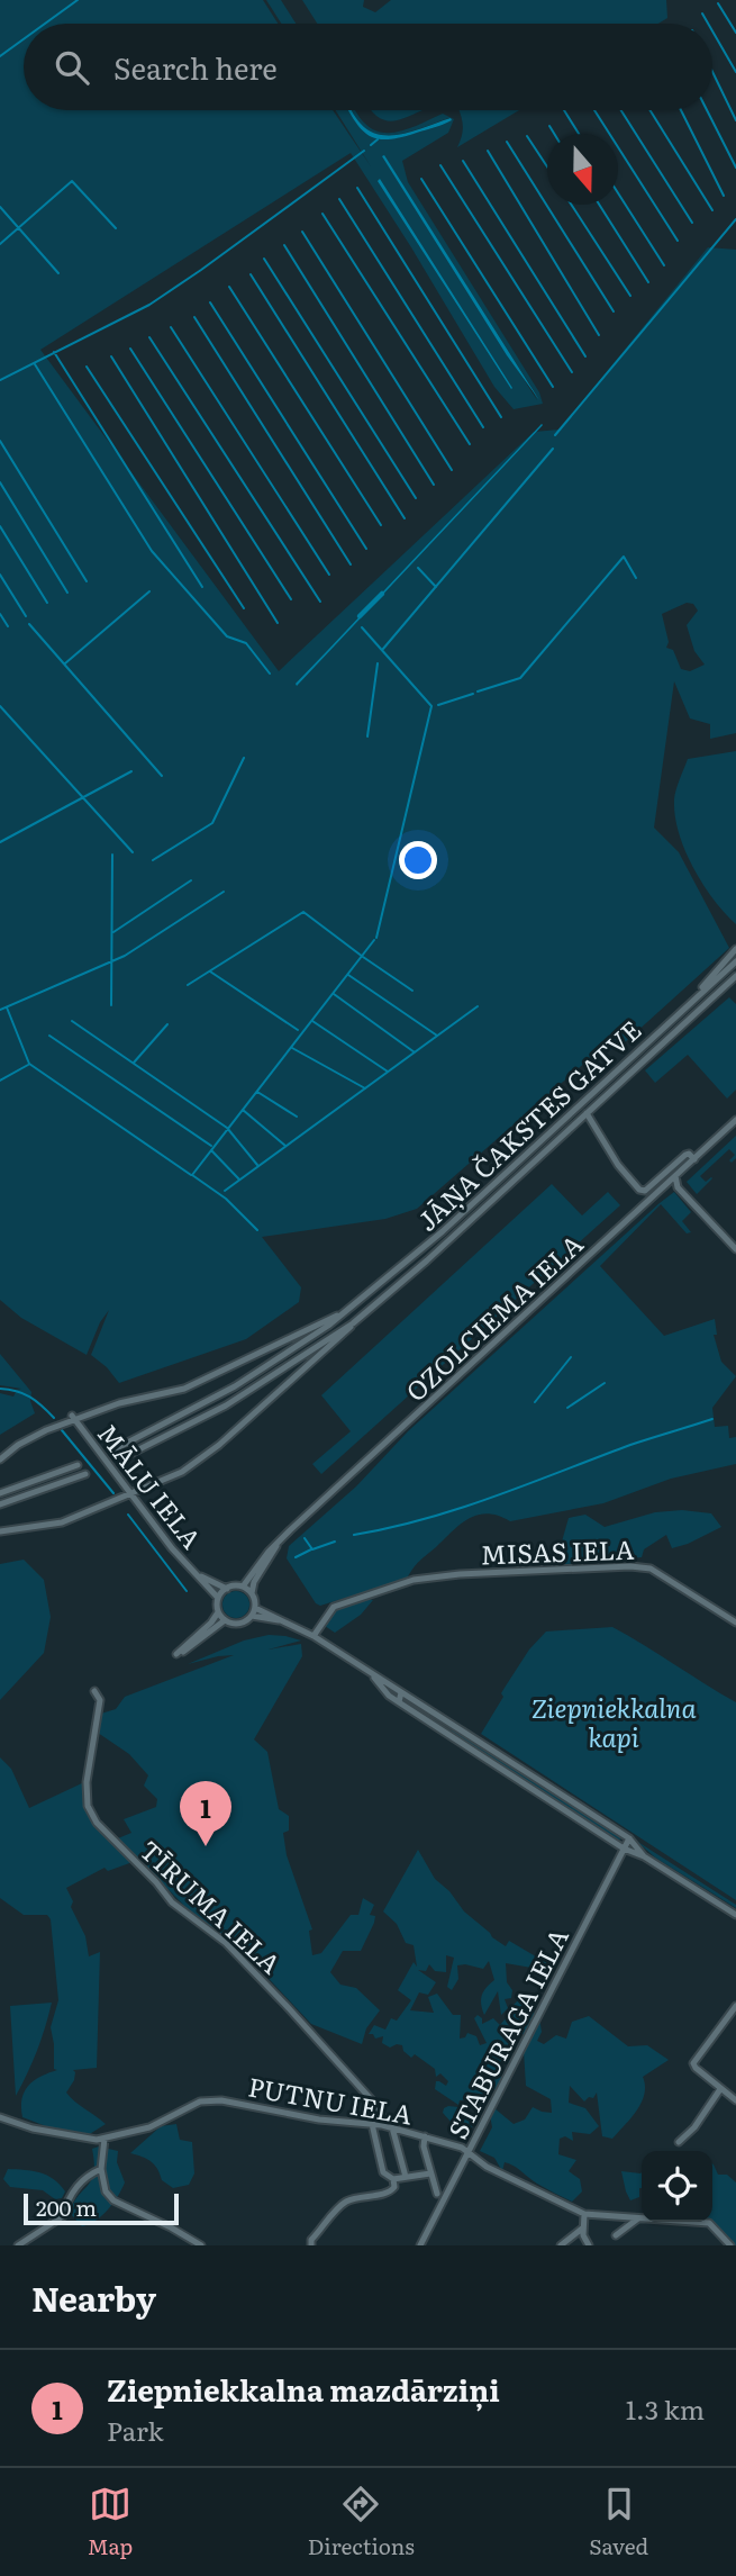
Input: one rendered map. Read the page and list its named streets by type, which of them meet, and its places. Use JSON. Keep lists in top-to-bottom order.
{
  "streets": {
    "street": [
      "JĀŅA ČAKSTES GATVE",
      "OZOLCIEMA IELA",
      "MĀLU IELA",
      "MISAS IELA",
      "TĪRUMA IELA",
      "STABURAGA IELA",
      "PUTNU IELA"
    ]
  },
  "crossings": [
    ["JĀŅA ČAKSTES GATVE", "MĀLU IELA"],
    ["OZOLCIEMA IELA", "MĀLU IELA"],
    ["TĪRUMA IELA", "PUTNU IELA"],
    ["STABURAGA IELA", "PUTNU IELA"]
  ],
  "parks": ["Ziepniekkalna kapi"],
  "scale_bar": "200 m",
  "north": "bottom",
  "page": {
    "search": "Search here",
    "pins": "1",
    "scale": "200 m",
    "heading": "Nearby",
    "list": [
      {
        "mark": "1",
        "name": "Ziepniekkalna mazdārziņi",
        "note": "Park",
        "value": "1.3 km"
      }
    ],
    "nav": ["Map", "Directions", "Saved"]
  }
}
